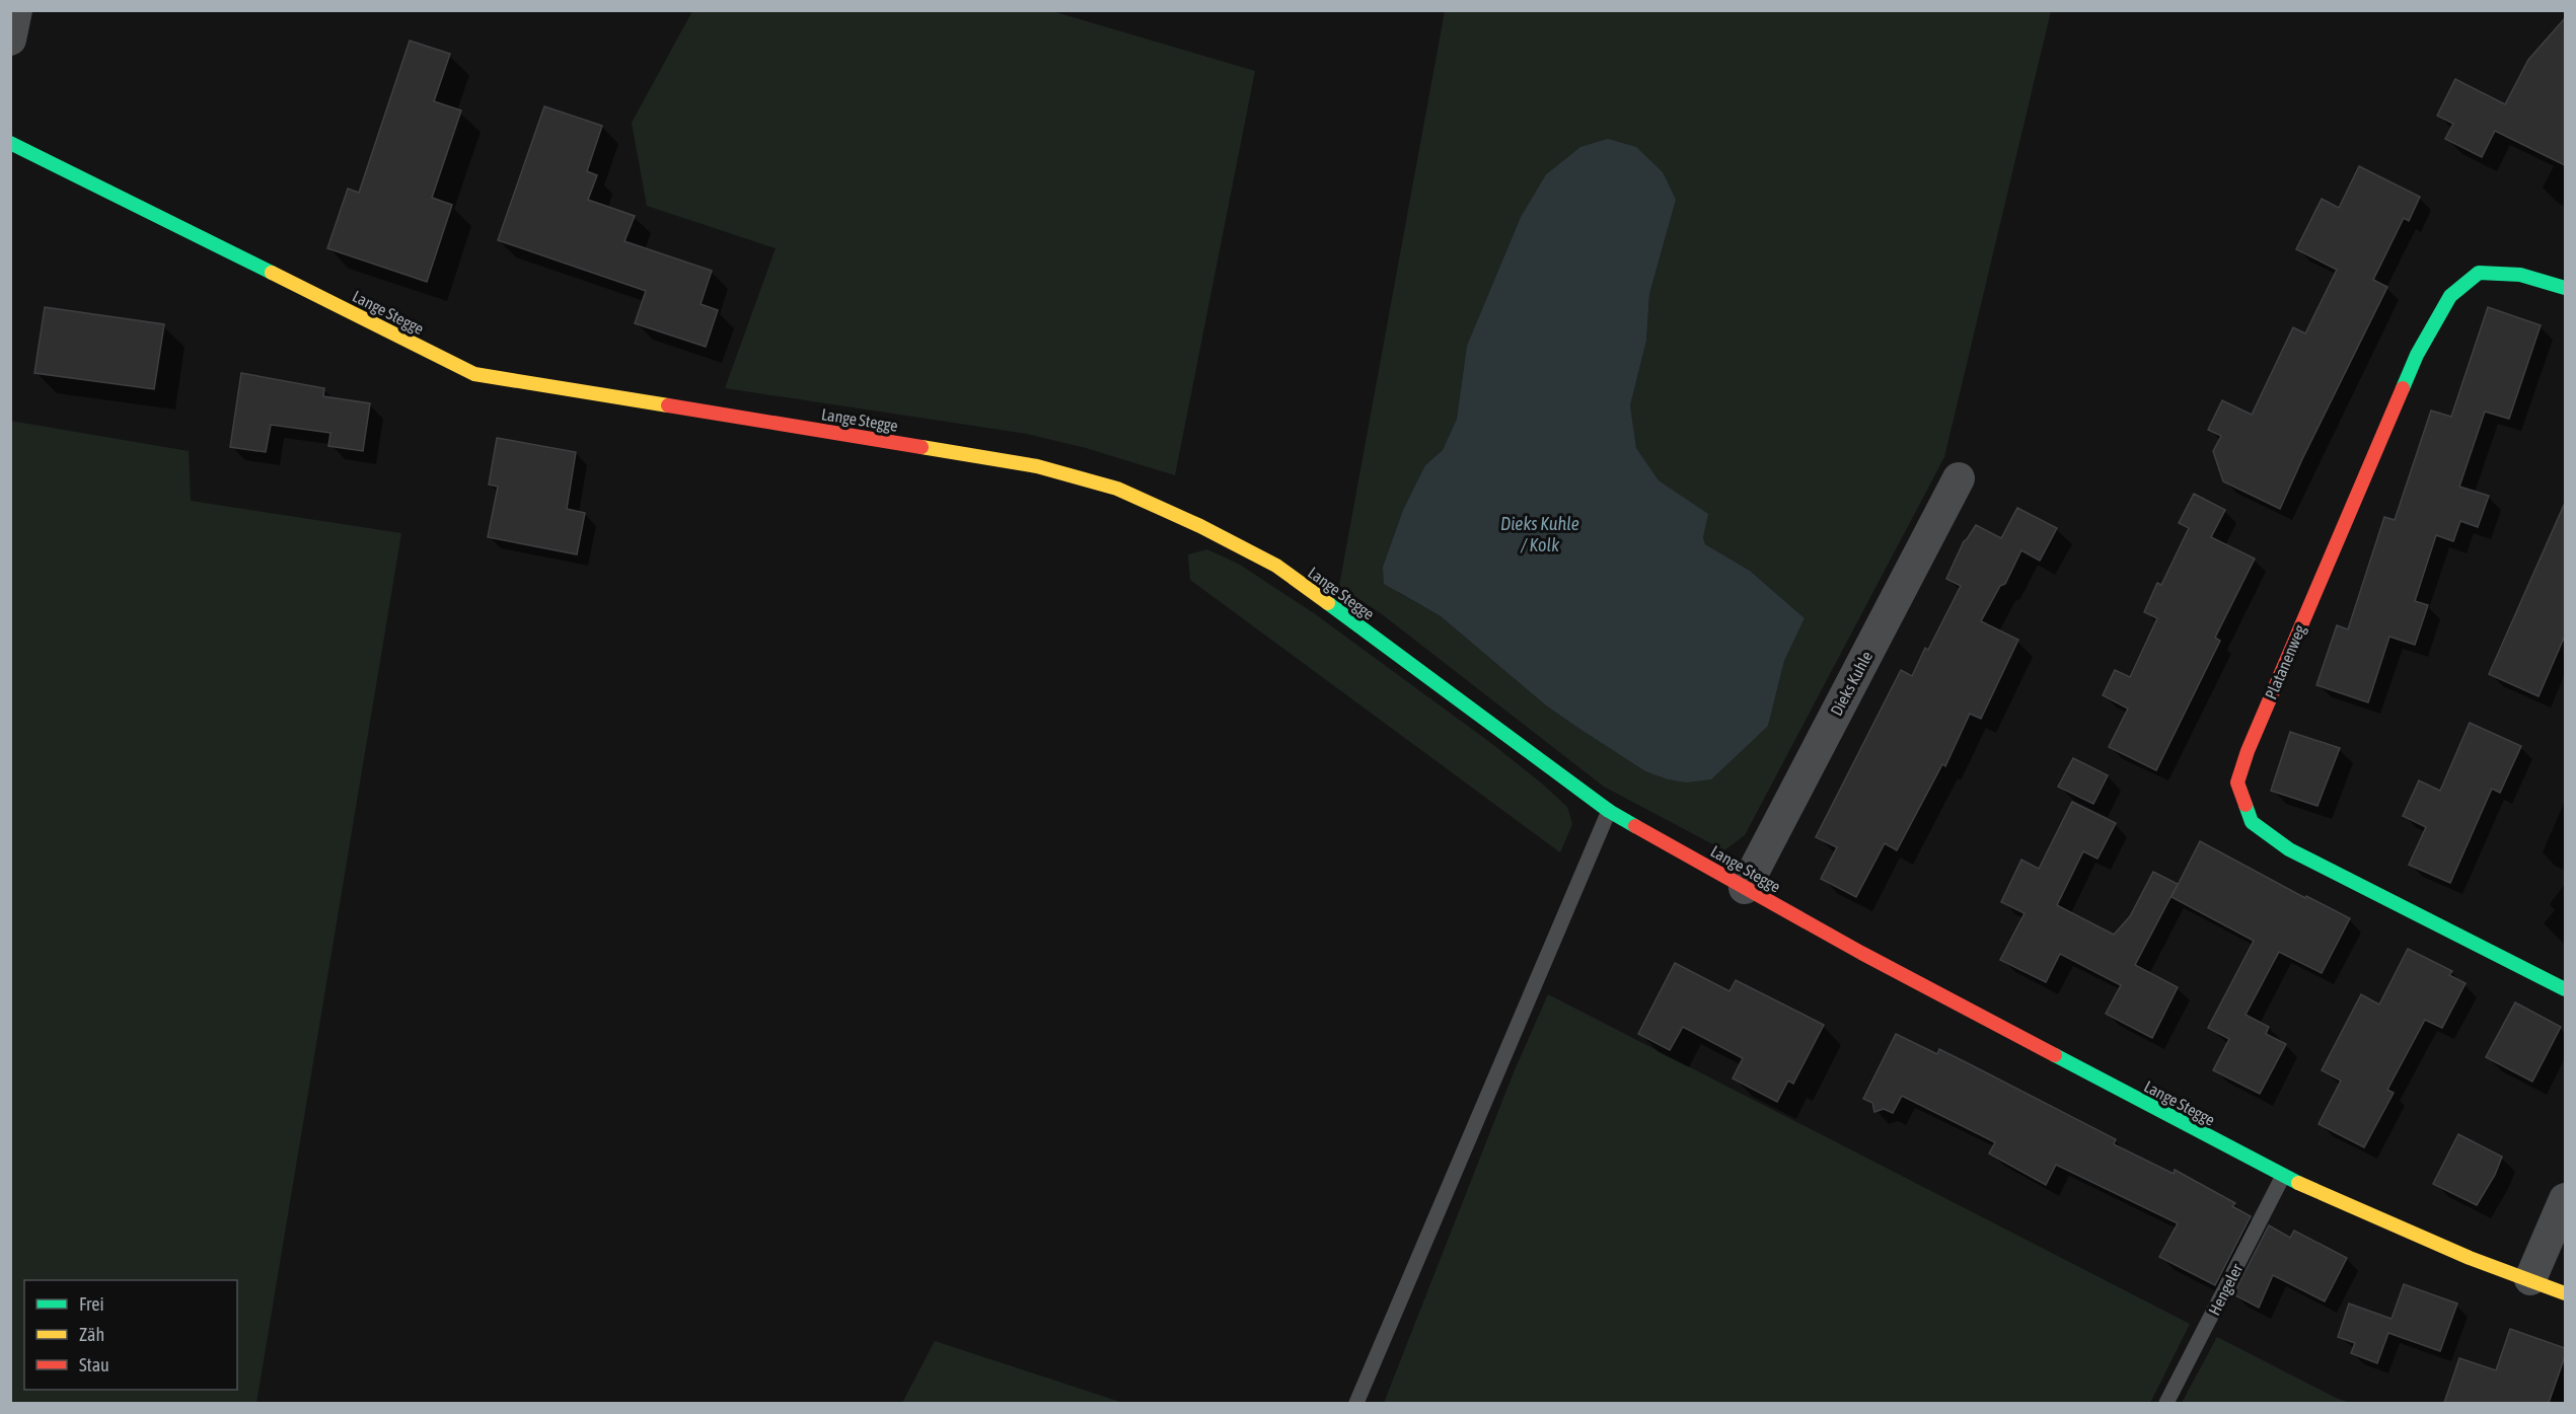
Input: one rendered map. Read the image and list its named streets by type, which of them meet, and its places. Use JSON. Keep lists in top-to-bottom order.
{
  "streets": {
    "street": ["Lange Stegge", "Platanenweg", "Dieks Kuhle"],
    "lane": ["Hengeler"]
  },
  "crossings": [
    ["Lange Stegge", "Dieks Kuhle"],
    ["Lange Stegge", "Hengeler"]
  ],
  "water": ["Dieks Kuhle / Kolk"],
  "legend": ["Frei", "Zäh", "Stau"]
}
